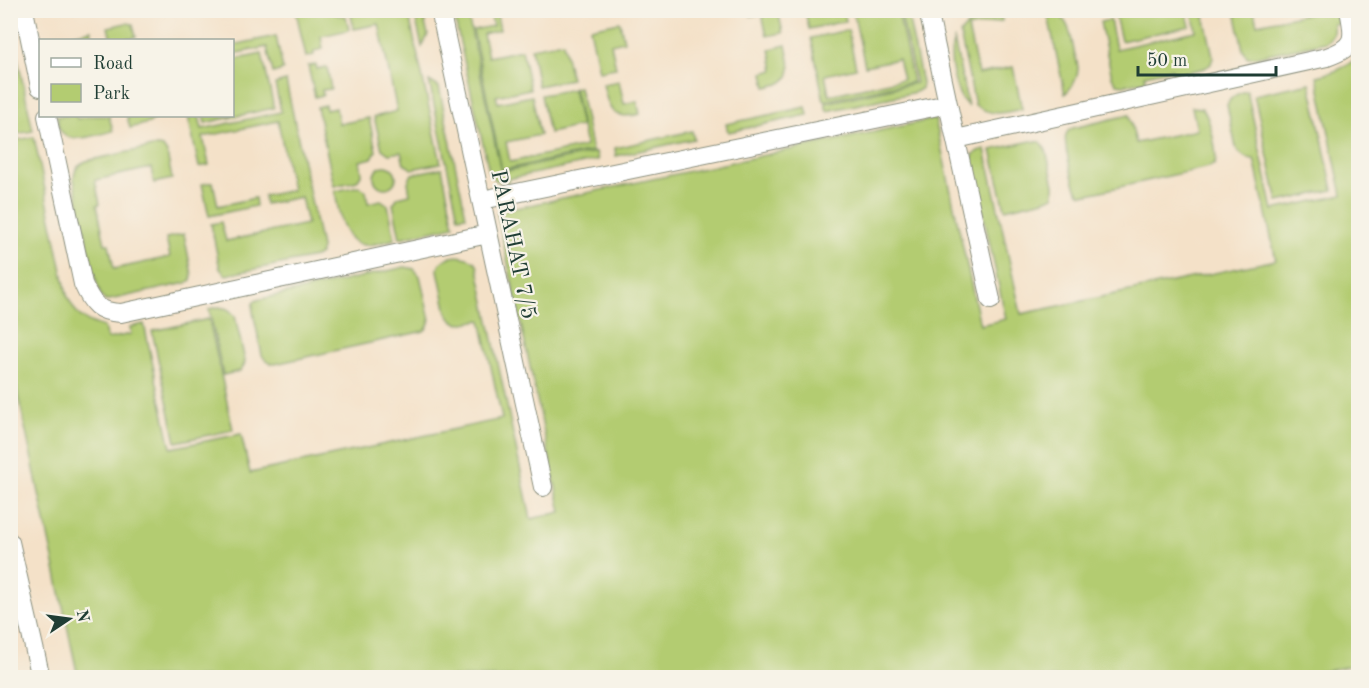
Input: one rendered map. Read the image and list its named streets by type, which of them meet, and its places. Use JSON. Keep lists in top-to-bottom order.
{
  "streets": {
    "street": ["PARAHAT 7/5"]
  },
  "legend": ["Road", "Park"],
  "scale_bar": "50 m",
  "north": "right"
}
